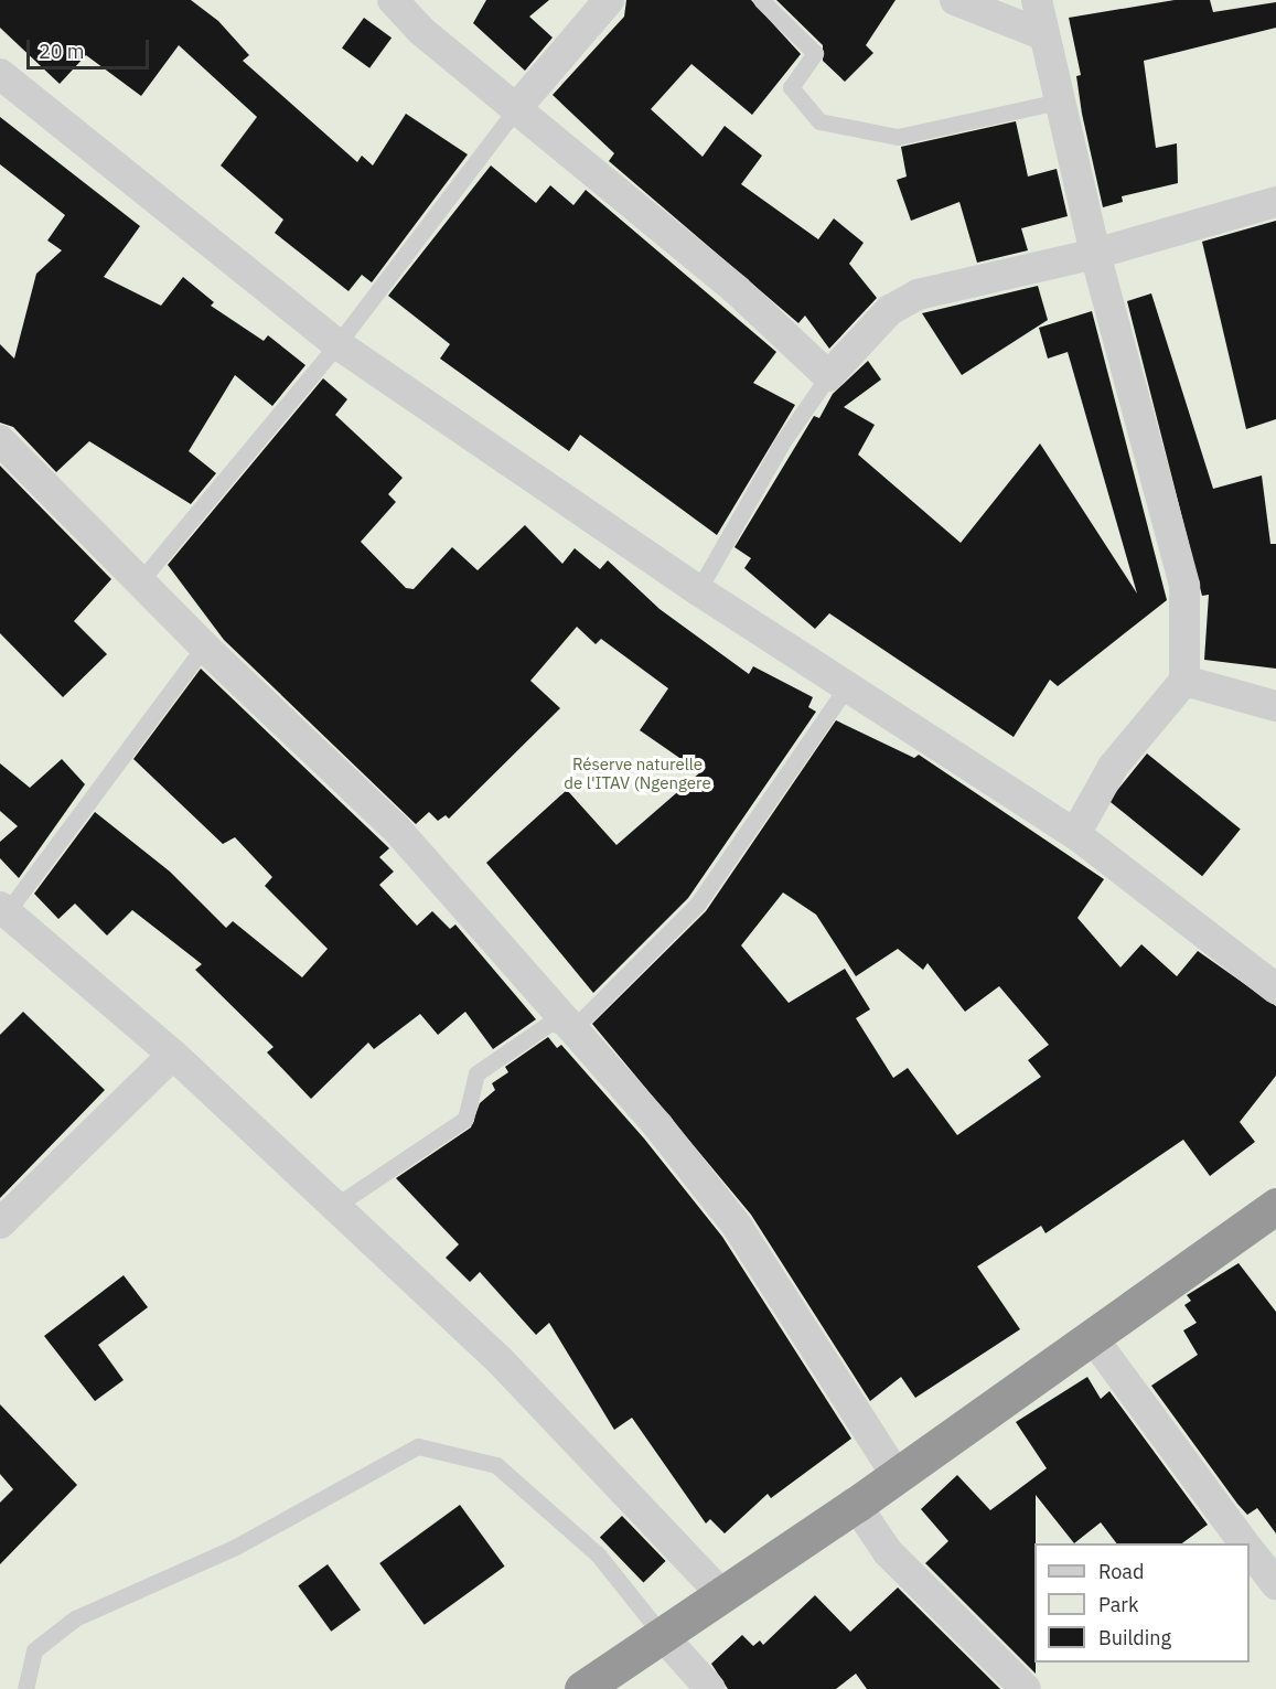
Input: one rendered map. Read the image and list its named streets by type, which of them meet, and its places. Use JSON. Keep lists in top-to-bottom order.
{
  "parks": ["Réserve naturelle de l'ITAV (Ngengere"],
  "legend": ["Road", "Park", "Building"],
  "scale_bar": "20 m"
}
